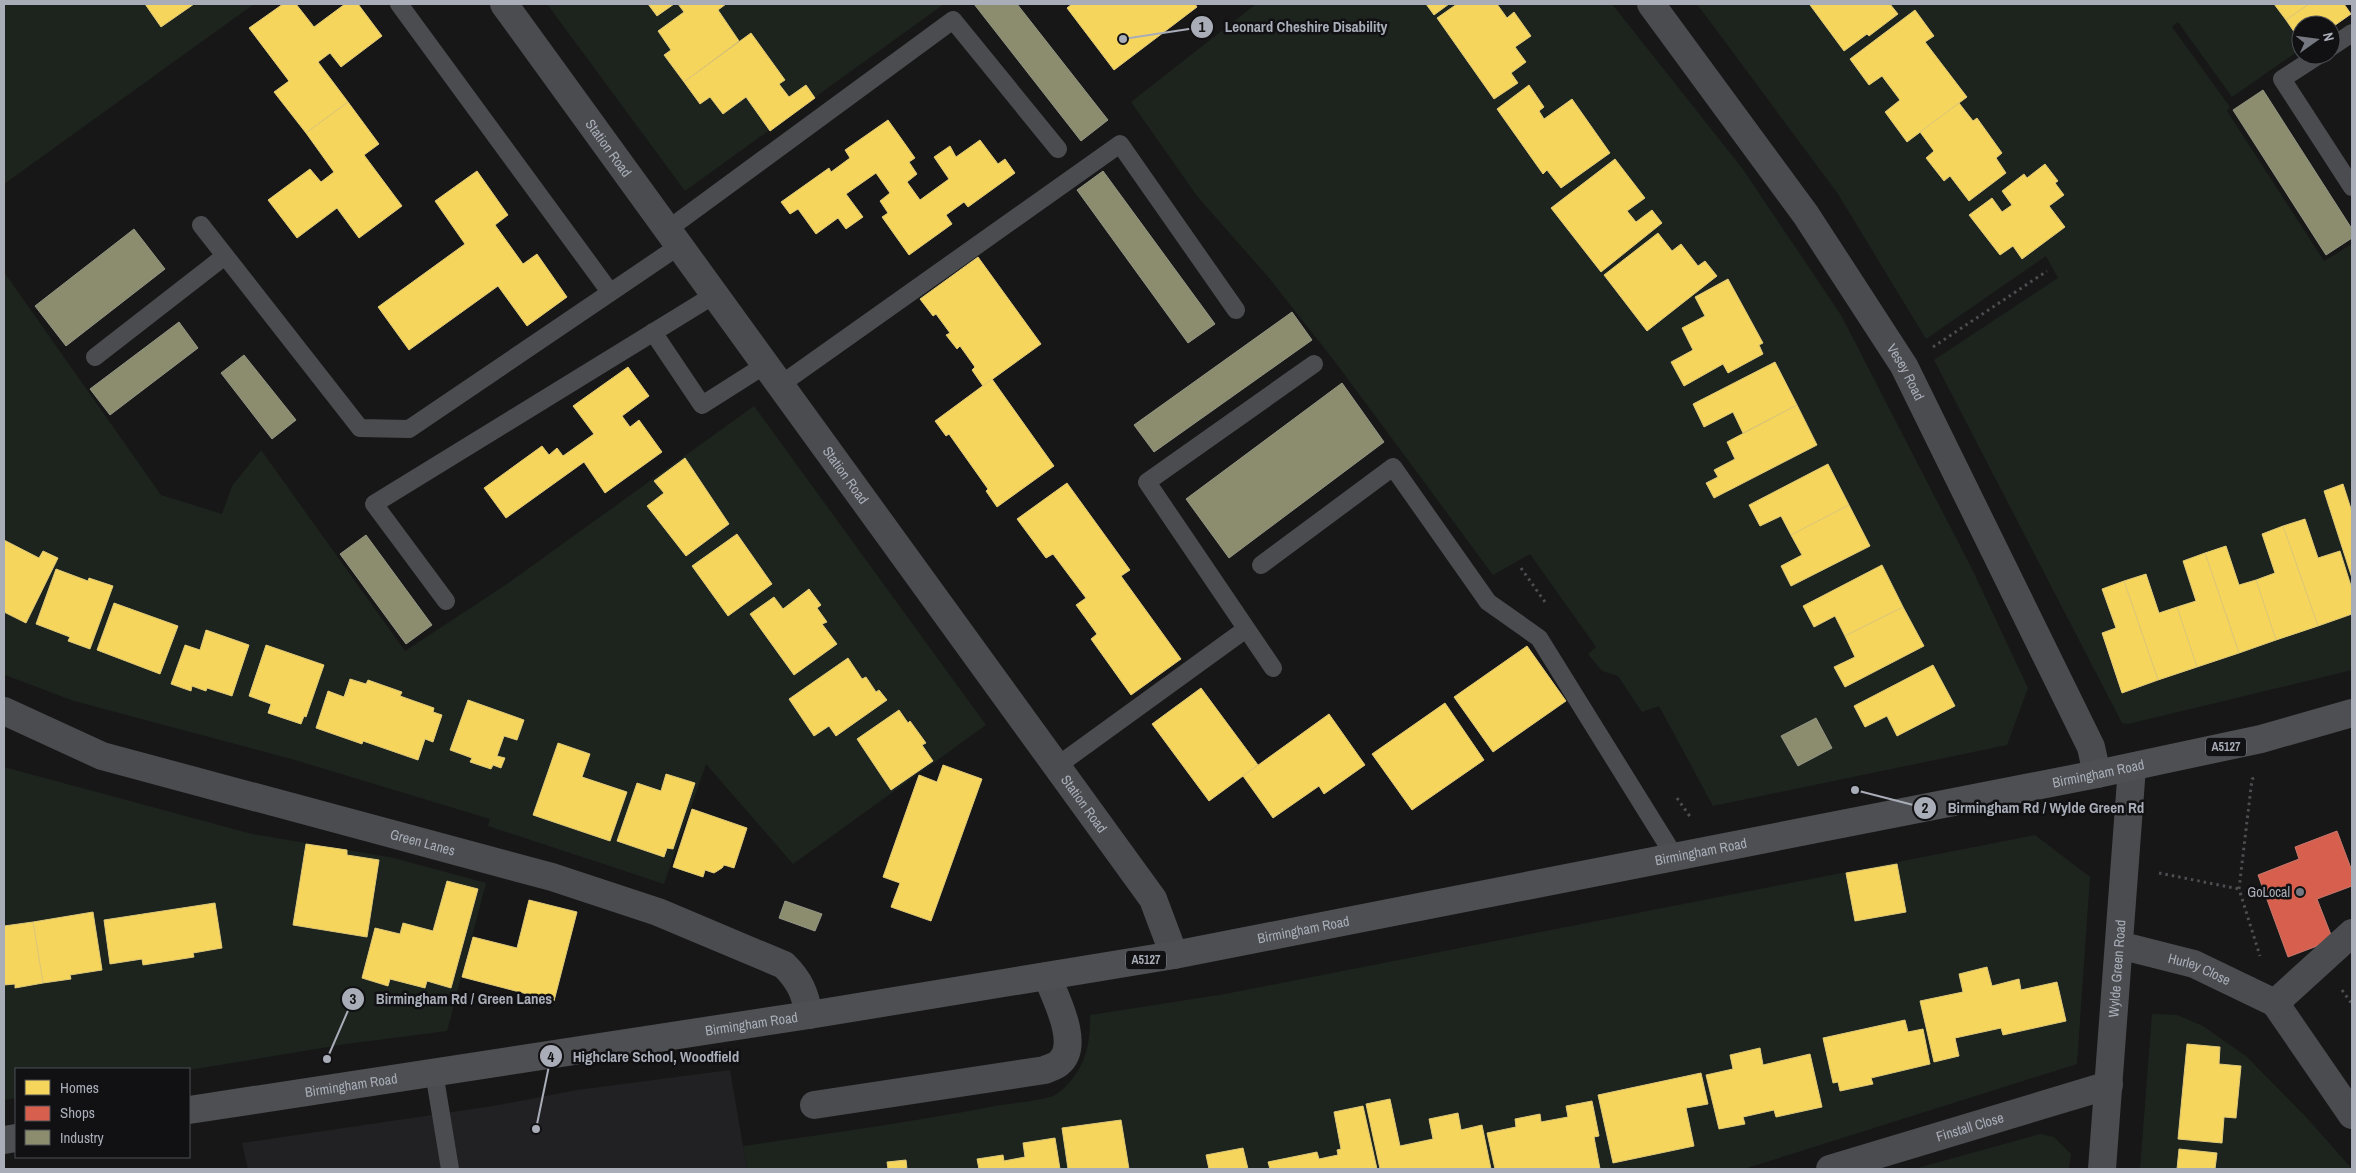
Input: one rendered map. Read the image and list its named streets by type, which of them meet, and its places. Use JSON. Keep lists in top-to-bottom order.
{
  "streets": {
    "main road": ["A5127", "Birmingham Road"],
    "street": [
      "Station Road",
      "Vesey Road",
      "Green Lanes",
      "Wylde Green Road",
      "Hurley Close",
      "Finstall Close"
    ]
  },
  "crossings": [
    ["Station Road", "Birmingham Road"],
    ["Vesey Road", "Birmingham Road"],
    ["Birmingham Road", "Green Lanes"],
    ["Birmingham Road", "Wylde Green Road"],
    ["Wylde Green Road", "Hurley Close"],
    ["Wylde Green Road", "Finstall Close"]
  ],
  "places": [
    "Leonard Cheshire Disability",
    "Birmingham Rd / Wylde Green Rd",
    "GoLocal",
    "Birmingham Rd / Green Lanes",
    "Highclare School, Woodfield"
  ],
  "legend": ["Homes", "Shops", "Industry"],
  "north": "right"
}
